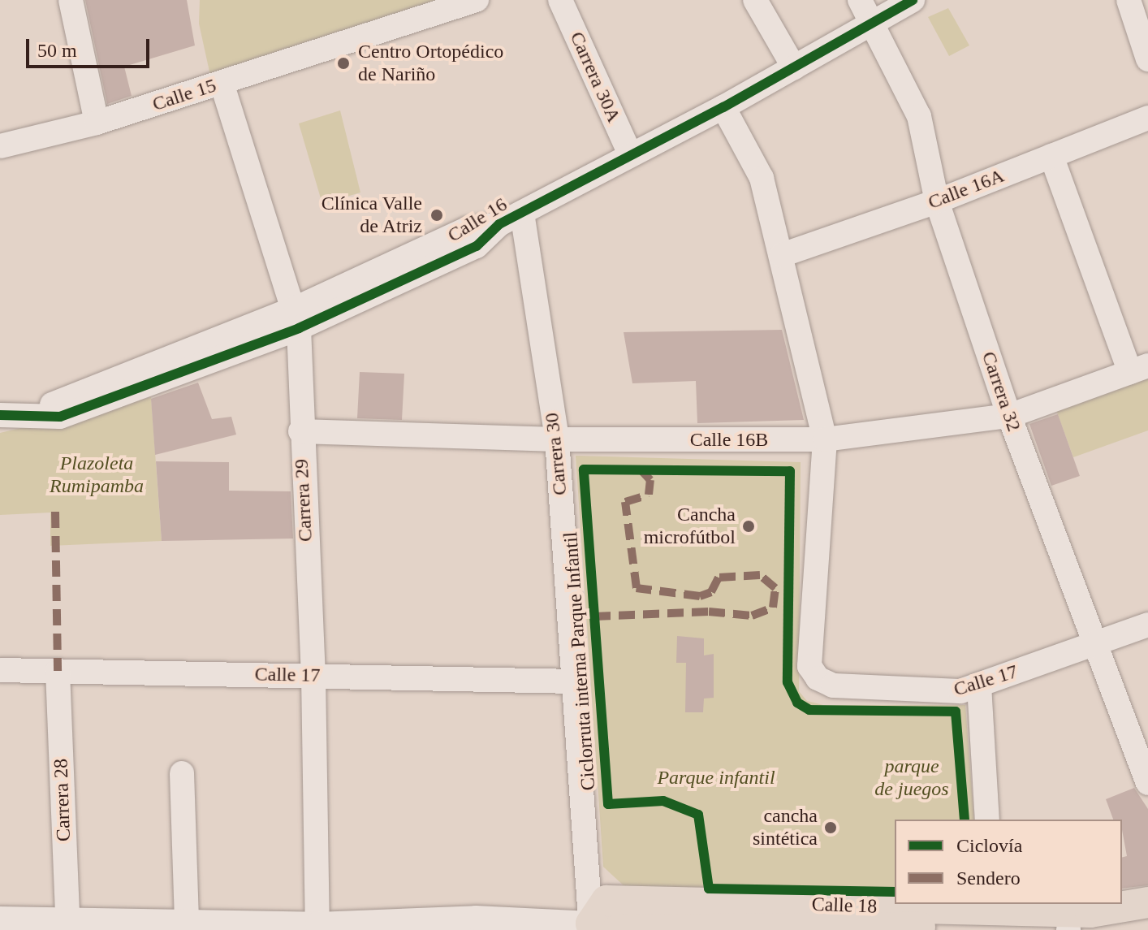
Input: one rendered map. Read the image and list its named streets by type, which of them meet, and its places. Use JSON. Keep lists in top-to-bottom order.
{
  "streets": {
    "main road": ["Calle 18"],
    "street": [
      "Carrera 30A",
      "Calle 15",
      "Calle 16A",
      "Calle 16",
      "Carrera 32",
      "Calle 16B",
      "Carrera 30",
      "Carrera 29",
      "Calle 17",
      "Carrera 28"
    ],
    "cycle path": ["Ciclorruta interna Parque Infantil"]
  },
  "crossings": [
    ["Carrera 30A", "Calle 16"],
    ["Calle 15", "Carrera 29"],
    ["Calle 16A", "Carrera 32"],
    ["Calle 16", "Carrera 32"],
    ["Calle 16", "Carrera 30"],
    ["Calle 16", "Carrera 29"],
    ["Carrera 32", "Calle 16B"],
    ["Carrera 32", "Calle 17"],
    ["Calle 16B", "Carrera 30"],
    ["Calle 16B", "Carrera 29"],
    ["Calle 16B", "Calle 17"],
    ["Carrera 30", "Calle 17"],
    ["Carrera 30", "Calle 18"],
    ["Carrera 29", "Calle 17"],
    ["Carrera 29", "Calle 18"],
    ["Calle 17", "Carrera 28"],
    ["Carrera 28", "Calle 18"]
  ],
  "parks": ["Plazoleta Rumipamba", "parque de juegos", "Parque infantil"],
  "places": [
    "Centro Ortopédico de Nariño",
    "Clínica Valle de Atriz",
    "Cancha microfútbol",
    "cancha sintética"
  ],
  "legend": ["Ciclovía", "Sendero"],
  "scale_bar": "50 m"
}
